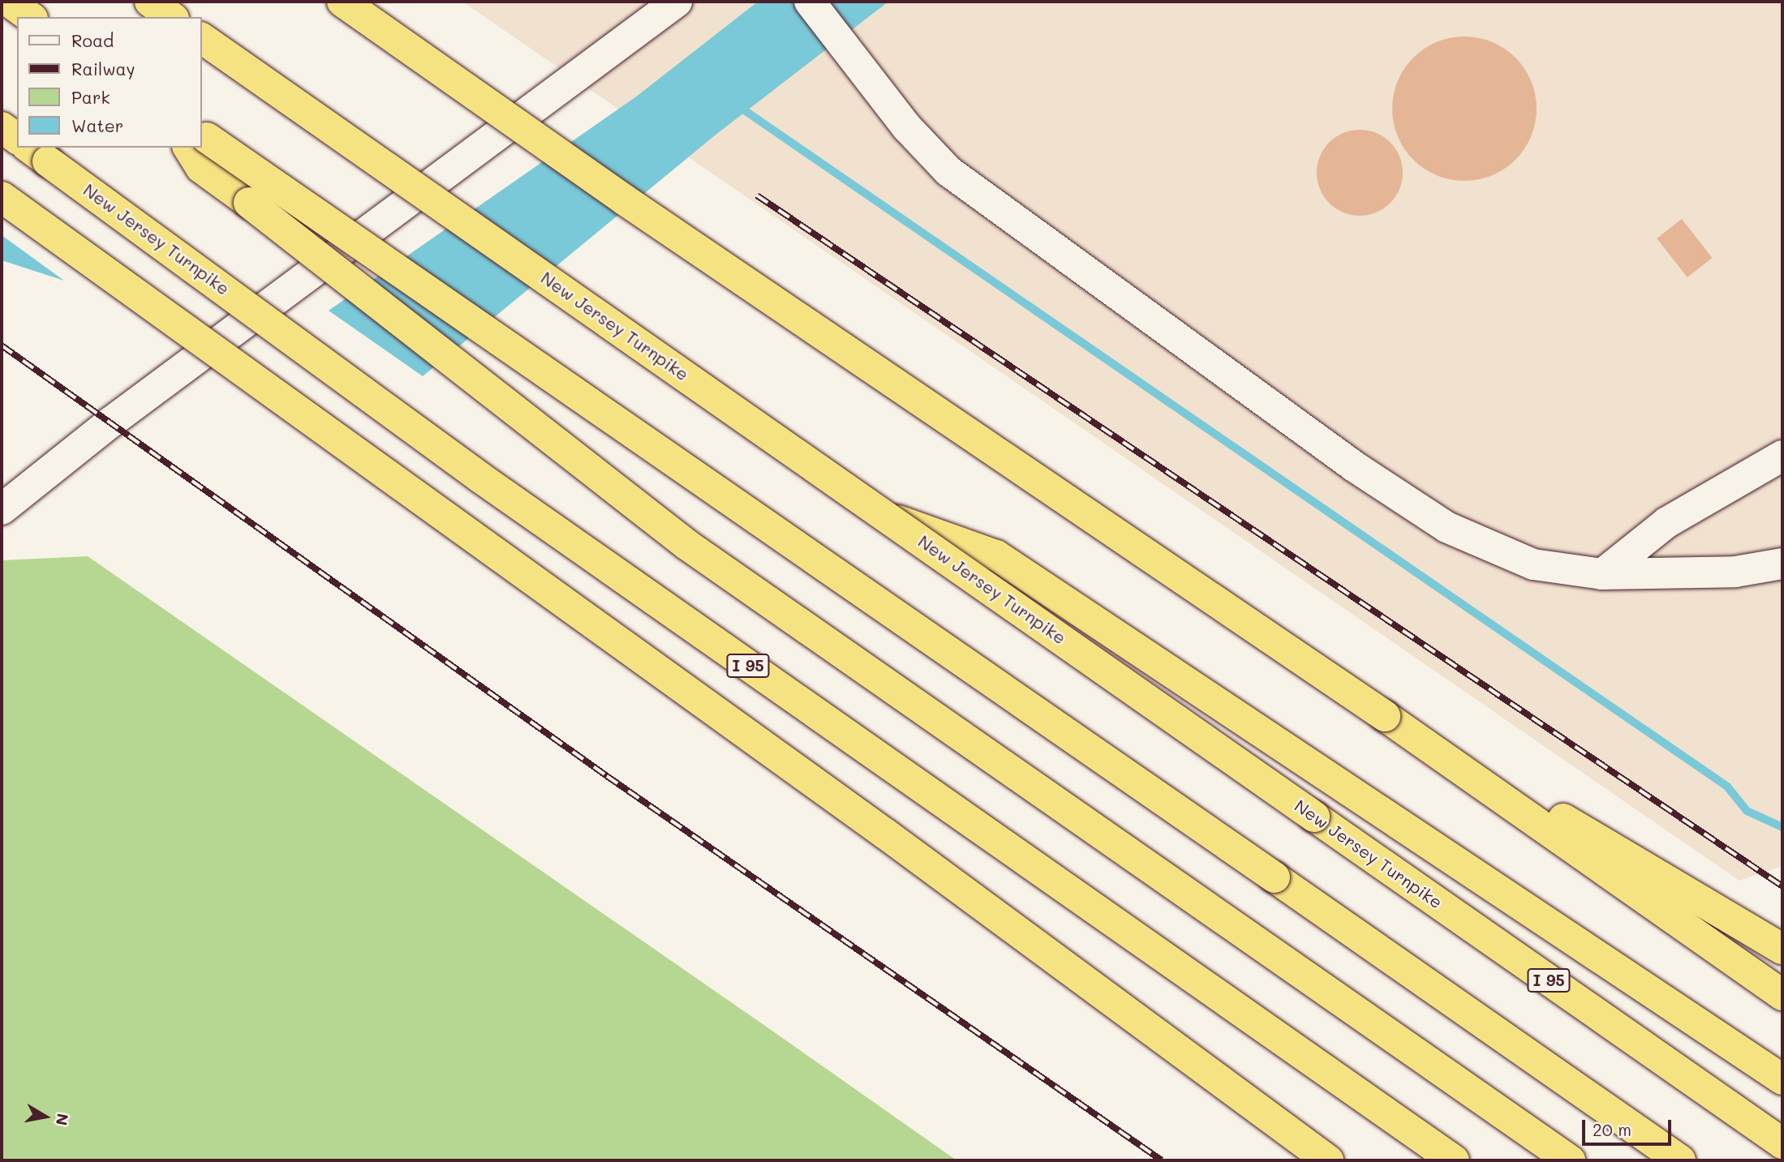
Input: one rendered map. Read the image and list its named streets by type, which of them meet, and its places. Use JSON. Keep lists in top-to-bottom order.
{
  "streets": {
    "highway": ["New Jersey Turnpike", "I 95"]
  },
  "legend": [
    "Road",
    "Railway",
    "Park",
    "Water"
  ],
  "scale_bar": "20 m",
  "north": "right"
}
